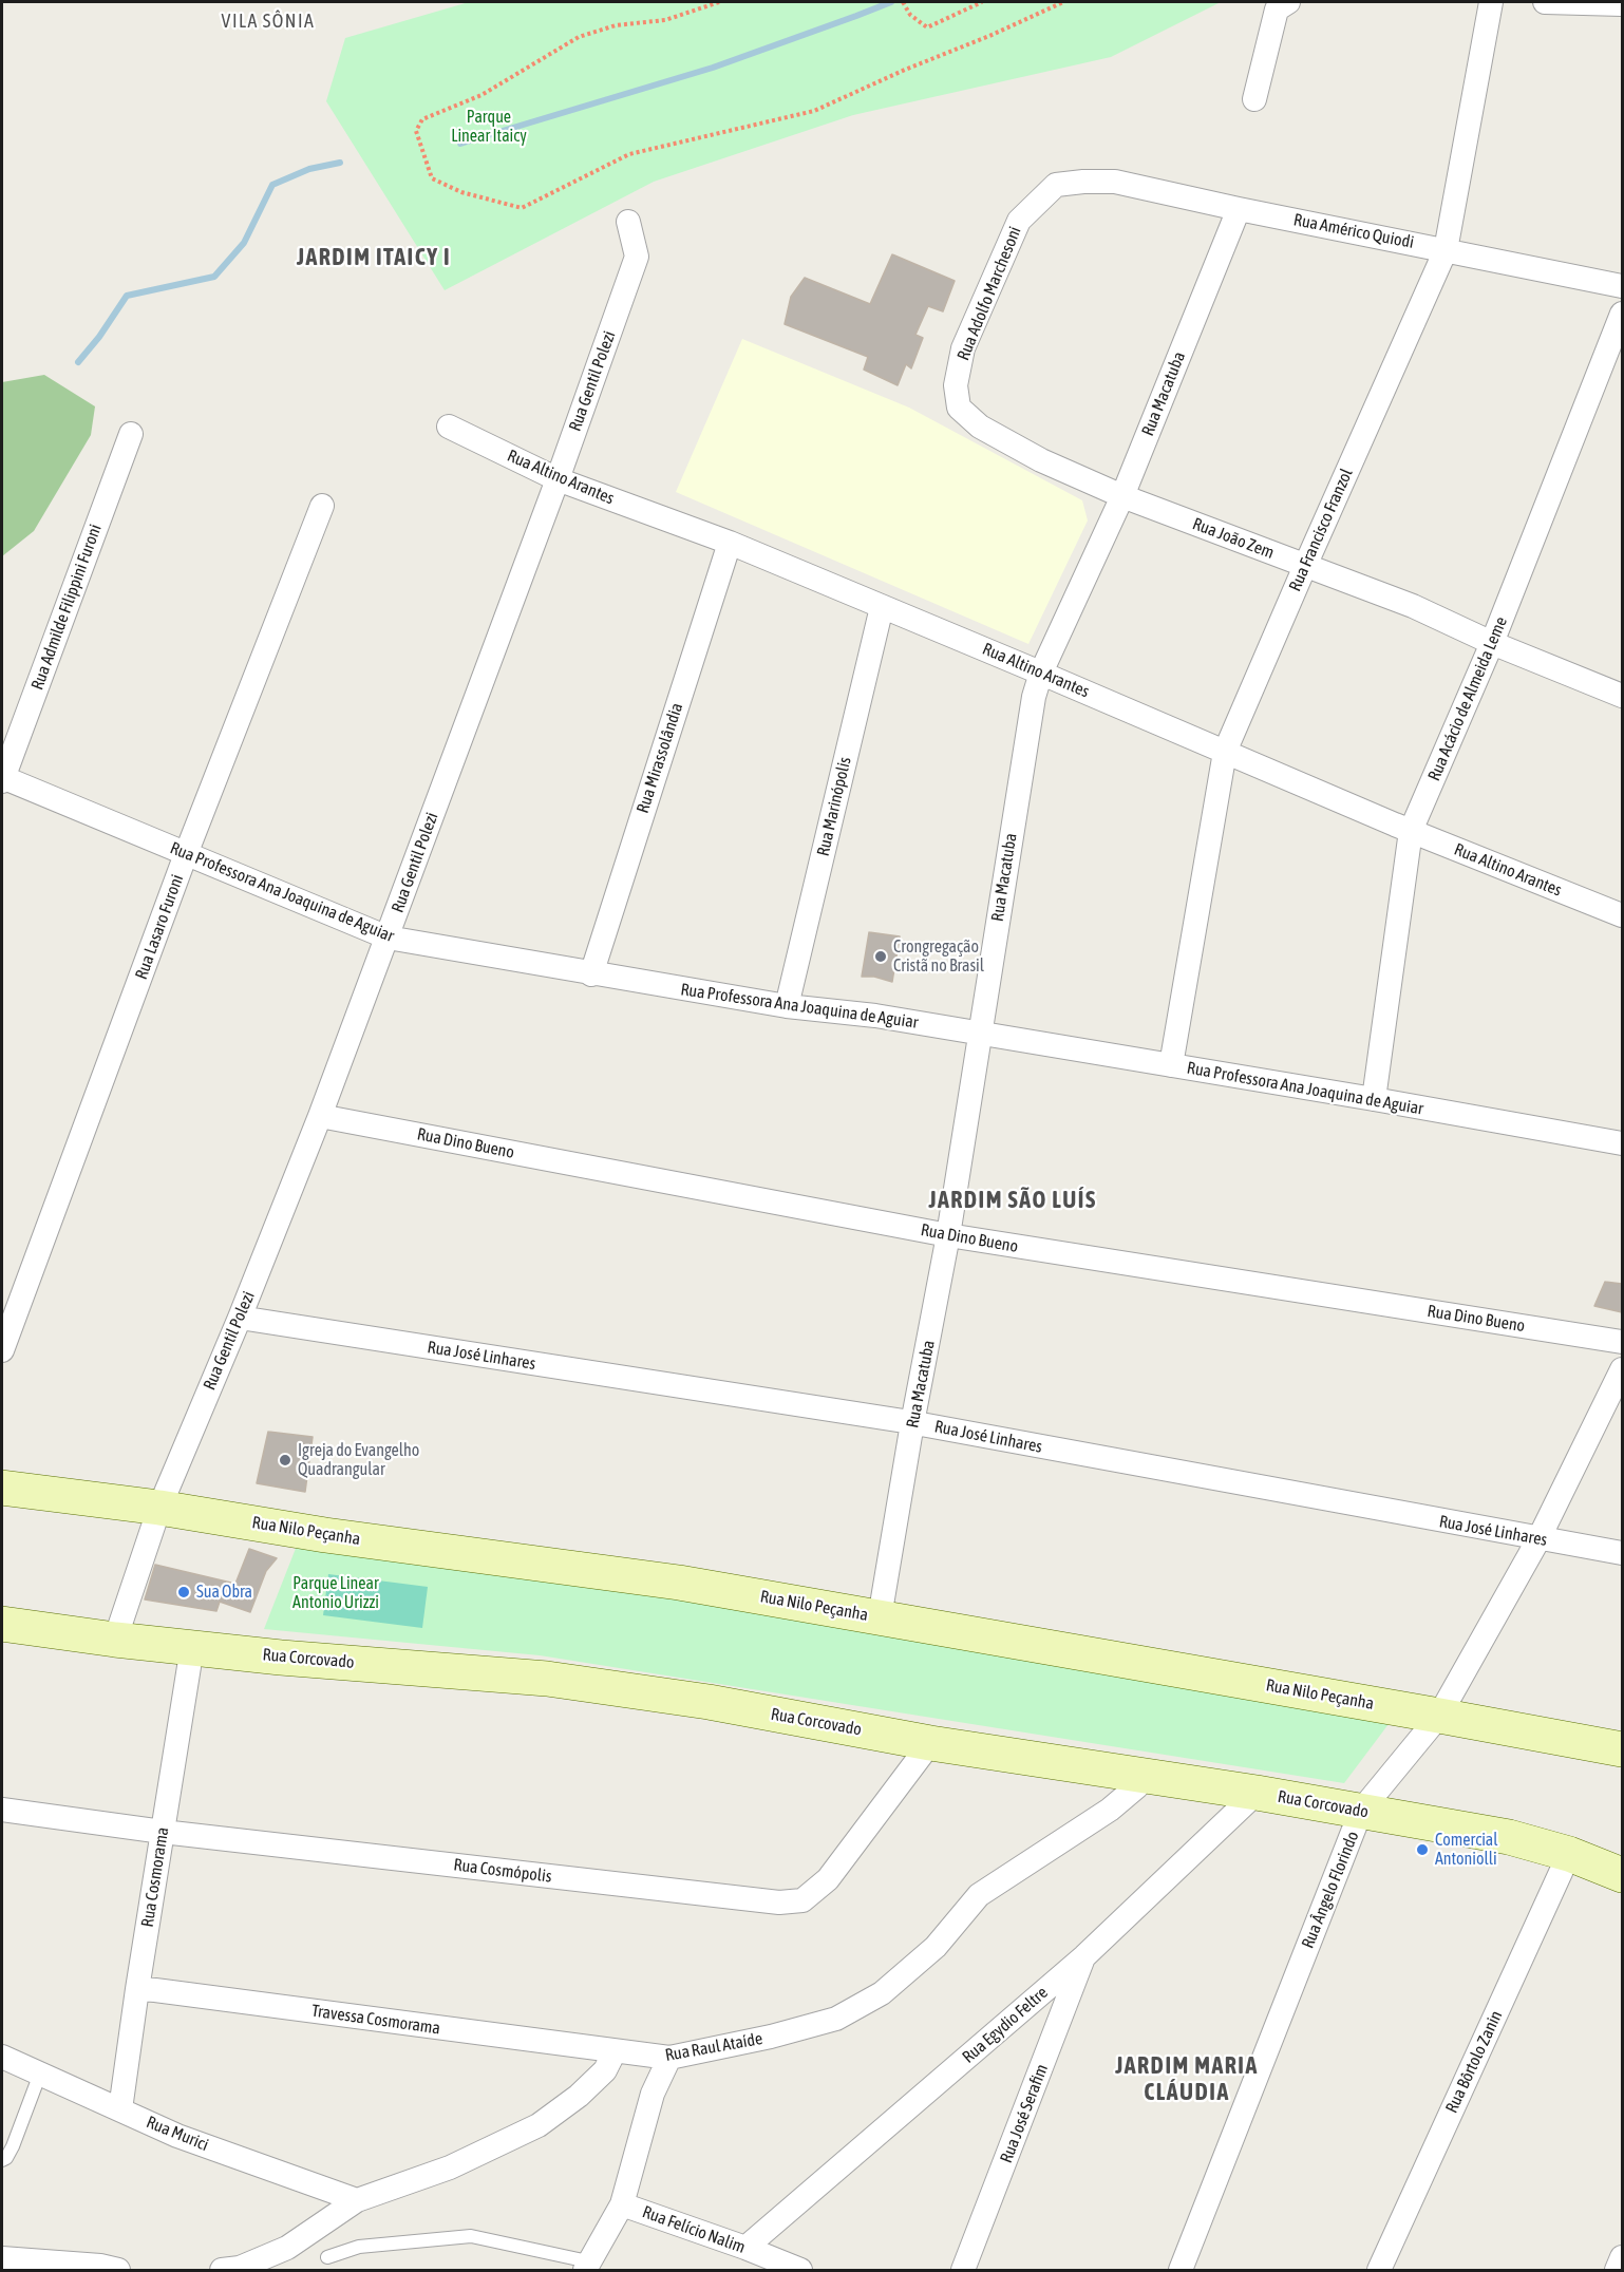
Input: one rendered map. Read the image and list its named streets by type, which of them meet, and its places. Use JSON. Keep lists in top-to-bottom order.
{
  "streets": {
    "street": [
      "Rua Américo Quiodi",
      "Rua Adolfo Marchesoni",
      "Rua Gentil Polezi",
      "Rua Macatuba",
      "Rua Altino Arantes",
      "Rua Francisco Franzol",
      "Rua João Zem",
      "Rua Admilde Filippini Furoni",
      "Rua Acácio de Almeida Leme",
      "Rua Mirassolândia",
      "Rua Marinópolis",
      "Rua Professora Ana Joaquina de Aguiar",
      "Rua Lasaro Furoni",
      "Rua Dino Bueno",
      "Rua José Linhares",
      "Rua Nilo Peçanha",
      "Rua Corcovado",
      "Rua Cosmópolis",
      "Rua Cosmorama",
      "Rua Ângelo Florindo",
      "Travessa Cosmorama",
      "Rua Egydio Feltre",
      "Rua Raul Ataíde",
      "Rua Bôrtolo Zanin",
      "Rua José Serafim",
      "Rua Murici",
      "Rua Felício Nalim"
    ]
  },
  "crossings": [
    ["Rua Américo Quiodi", "Rua Adolfo Marchesoni"],
    ["Rua Américo Quiodi", "Rua Macatuba"],
    ["Rua Américo Quiodi", "Rua Francisco Franzol"],
    ["Rua Adolfo Marchesoni", "Rua João Zem"],
    ["Rua Gentil Polezi", "Rua Altino Arantes"],
    ["Rua Gentil Polezi", "Rua Professora Ana Joaquina de Aguiar"],
    ["Rua Gentil Polezi", "Rua Dino Bueno"],
    ["Rua Gentil Polezi", "Rua José Linhares"],
    ["Rua Gentil Polezi", "Rua Nilo Peçanha"],
    ["Rua Gentil Polezi", "Rua Corcovado"],
    ["Rua Macatuba", "Rua Altino Arantes"],
    ["Rua Macatuba", "Rua João Zem"],
    ["Rua Macatuba", "Rua Professora Ana Joaquina de Aguiar"],
    ["Rua Macatuba", "Rua Dino Bueno"],
    ["Rua Macatuba", "Rua José Linhares"],
    ["Rua Macatuba", "Rua Nilo Peçanha"],
    ["Rua Altino Arantes", "Rua Francisco Franzol"],
    ["Rua Altino Arantes", "Rua Acácio de Almeida Leme"],
    ["Rua Altino Arantes", "Rua Mirassolândia"],
    ["Rua Altino Arantes", "Rua Marinópolis"],
    ["Rua Francisco Franzol", "Rua João Zem"],
    ["Rua Francisco Franzol", "Rua Professora Ana Joaquina de Aguiar"],
    ["Rua João Zem", "Rua Acácio de Almeida Leme"],
    ["Rua Admilde Filippini Furoni", "Rua Professora Ana Joaquina de Aguiar"],
    ["Rua Acácio de Almeida Leme", "Rua Professora Ana Joaquina de Aguiar"],
    ["Rua Mirassolândia", "Rua Professora Ana Joaquina de Aguiar"],
    ["Rua Marinópolis", "Rua Professora Ana Joaquina de Aguiar"],
    ["Rua Professora Ana Joaquina de Aguiar", "Rua Lasaro Furoni"],
    ["Rua José Linhares", "Rua Ângelo Florindo"],
    ["Rua Nilo Peçanha", "Rua Ângelo Florindo"],
    ["Rua Corcovado", "Rua Cosmópolis"],
    ["Rua Corcovado", "Rua Cosmorama"],
    ["Rua Corcovado", "Rua Ângelo Florindo"],
    ["Rua Corcovado", "Rua Egydio Feltre"],
    ["Rua Corcovado", "Rua Raul Ataíde"],
    ["Rua Corcovado", "Rua Bôrtolo Zanin"],
    ["Rua Cosmópolis", "Rua Cosmorama"],
    ["Rua Cosmorama", "Travessa Cosmorama"],
    ["Rua Cosmorama", "Rua Murici"],
    ["Travessa Cosmorama", "Rua Raul Ataíde"],
    ["Rua Egydio Feltre", "Rua José Serafim"],
    ["Rua Egydio Feltre", "Rua Felício Nalim"]
  ],
  "districts": [
    "VILA SÔNIA",
    "JARDIM ITAICY I",
    "JARDIM SÃO LUÍS",
    "JARDIM MARIA CLÁUDIA"
  ],
  "parks": ["Parque Linear Itaicy", "Parque Linear Antonio Urizzi"],
  "places": [
    "Crongregação Cristã no Brasil",
    "Igreja do Evangelho Quadrangular",
    "Sua Obra",
    "Comercial Antoniolli"
  ]
}
